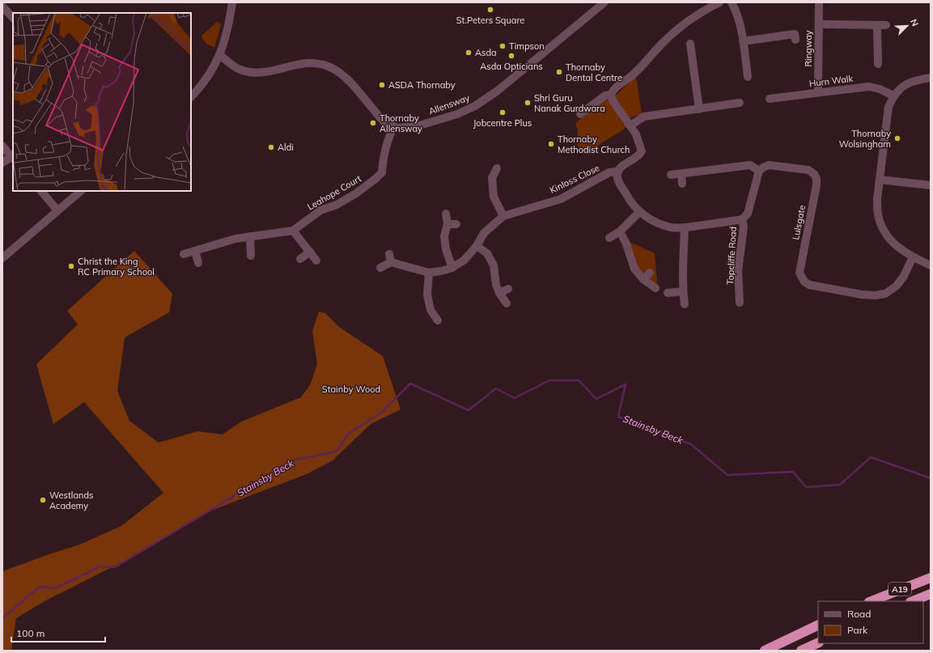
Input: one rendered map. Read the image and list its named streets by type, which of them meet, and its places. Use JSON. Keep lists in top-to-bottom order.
{
  "streets": {
    "highway": ["A19"],
    "street": [
      "Ringway",
      "Hurn Walk",
      "Allensway",
      "Kinloss Close",
      "Leahope Court",
      "Lulsgate",
      "Topcliffe Road"
    ]
  },
  "crossings": [
    ["Ringway", "Hurn Walk"],
    ["Allensway", "Leahope Court"],
    ["Kinloss Close", "Topcliffe Road"],
    ["Lulsgate", "Topcliffe Road"]
  ],
  "water": ["Stainsby Beck"],
  "parks": ["Stainby Wood"],
  "places": [
    "St.Peters Square",
    "Timpson",
    "Asda",
    "Asda Opticians",
    "Thornaby Dental Centre",
    "ASDA Thornaby",
    "Shri Guru Nanak Gurdwara",
    "Jobcentre Plus",
    "Thornaby Allensway",
    "Thornaby Wolsingham",
    "Thornaby Methodist Church",
    "Aldi",
    "Christ the King RC Primary School",
    "Westlands Academy"
  ],
  "legend": ["Road", "Park"],
  "scale_bar": "100 m",
  "north": "top right"
}
